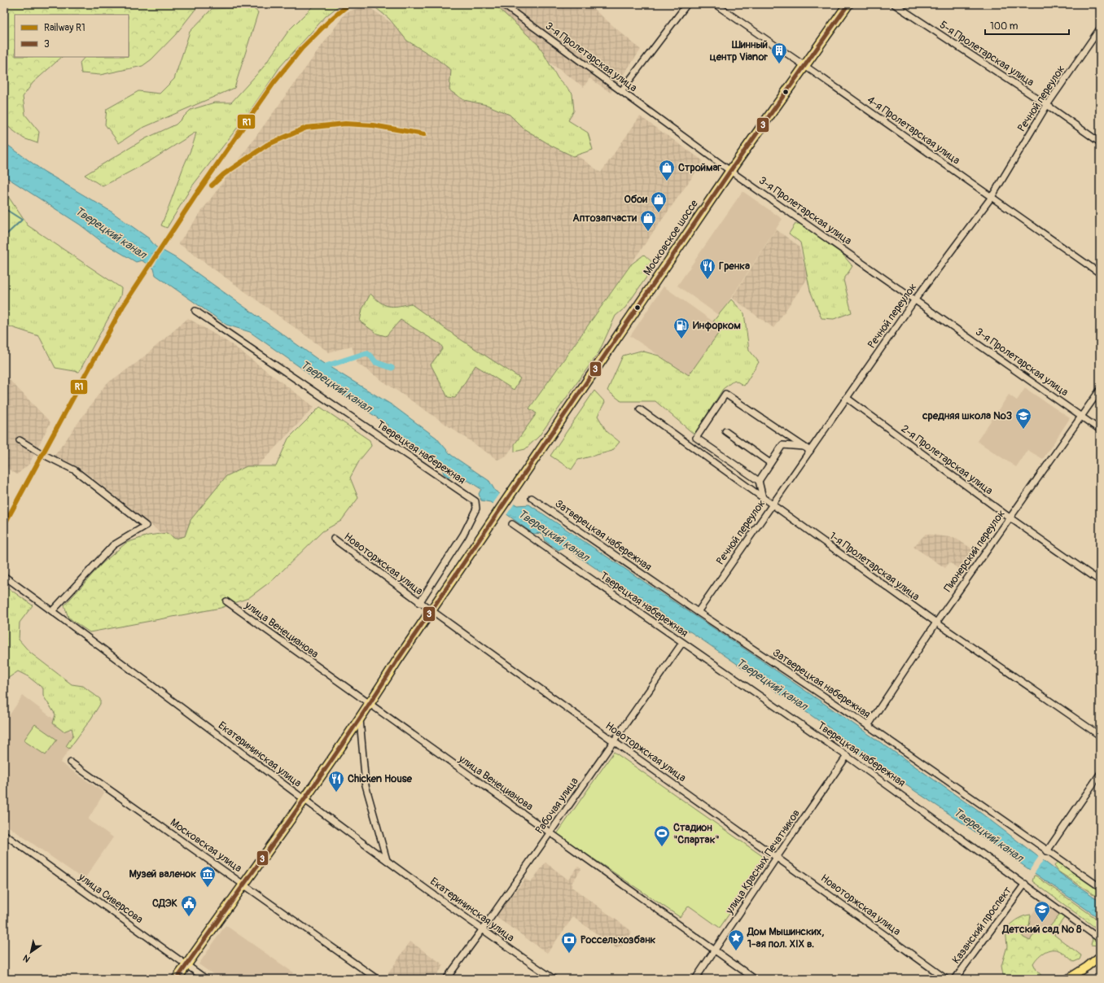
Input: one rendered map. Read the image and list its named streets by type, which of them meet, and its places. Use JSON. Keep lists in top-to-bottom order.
{
  "streets": {
    "highway": ["Московское шоссе"],
    "street": [
      "5-я Пролетарская улица",
      "3-я Пролетарская улица",
      "Речной переулок",
      "4-я Пролетарская улица",
      "Тверецкая набережная",
      "2-я Пролетарская улица",
      "Затверецкая набережная",
      "Пионерский переулок",
      "Новоторжская улица",
      "1-я Пролетарская улица",
      "улица Венецианова",
      "Екатерининская улица",
      "Рабочая улица",
      "Московская улица",
      "улица Красных Печатников",
      "улица Сиверсова",
      "Казанский проспект"
    ]
  },
  "crossings": [
    ["5-я Пролетарская улица", "Речной переулок"],
    ["3-я Пролетарская улица", "Речной переулок"],
    ["3-я Пролетарская улица", "Московское шоссе"],
    ["3-я Пролетарская улица", "Пионерский переулок"],
    ["Речной переулок", "4-я Пролетарская улица"],
    ["Речной переулок", "2-я Пролетарская улица"],
    ["Речной переулок", "Затверецкая набережная"],
    ["Речной переулок", "1-я Пролетарская улица"],
    ["4-я Пролетарская улица", "Московское шоссе"],
    ["Московское шоссе", "Новоторжская улица"],
    ["Московское шоссе", "улица Венецианова"],
    ["Московское шоссе", "Екатерининская улица"],
    ["Московское шоссе", "Московская улица"],
    ["Московское шоссе", "улица Сиверсова"],
    ["Тверецкая набережная", "Новоторжская улица"],
    ["Тверецкая набережная", "Рабочая улица"],
    ["Тверецкая набережная", "улица Красных Печатников"],
    ["Тверецкая набережная", "Казанский проспект"],
    ["2-я Пролетарская улица", "Пионерский переулок"],
    ["Затверецкая набережная", "Пионерский переулок"],
    ["Пионерский переулок", "1-я Пролетарская улица"],
    ["Новоторжская улица", "Рабочая улица"],
    ["Новоторжская улица", "улица Красных Печатников"],
    ["улица Венецианова", "Рабочая улица"],
    ["улица Венецианова", "улица Красных Печатников"],
    ["Екатерининская улица", "Рабочая улица"]
  ],
  "water": ["Тверецкий канал"],
  "places": {
    "building": ["Шинный центр Vianor"],
    "shop": ["Строймаг", "Обои", "Аптозапчасти"],
    "restaurant": ["Гренка", "Chicken House"],
    "fuel station": ["Инфорком"],
    "school or university": ["средняя школа №3", "Детский сад № 8"],
    "sports": ["Стадион \"Спартак\""],
    "museum": ["Музей валенок"],
    "public building": ["СДЭК"],
    "place": ["Дом Мышинских, 1-ая пол. XIX в."],
    "bank": ["Россельхозбанк"]
  },
  "lines": ["rail line R1", "transit line 3"],
  "legend": ["Railway R1", "3"],
  "scale_bar": "100 m",
  "north": "bottom left"
}
